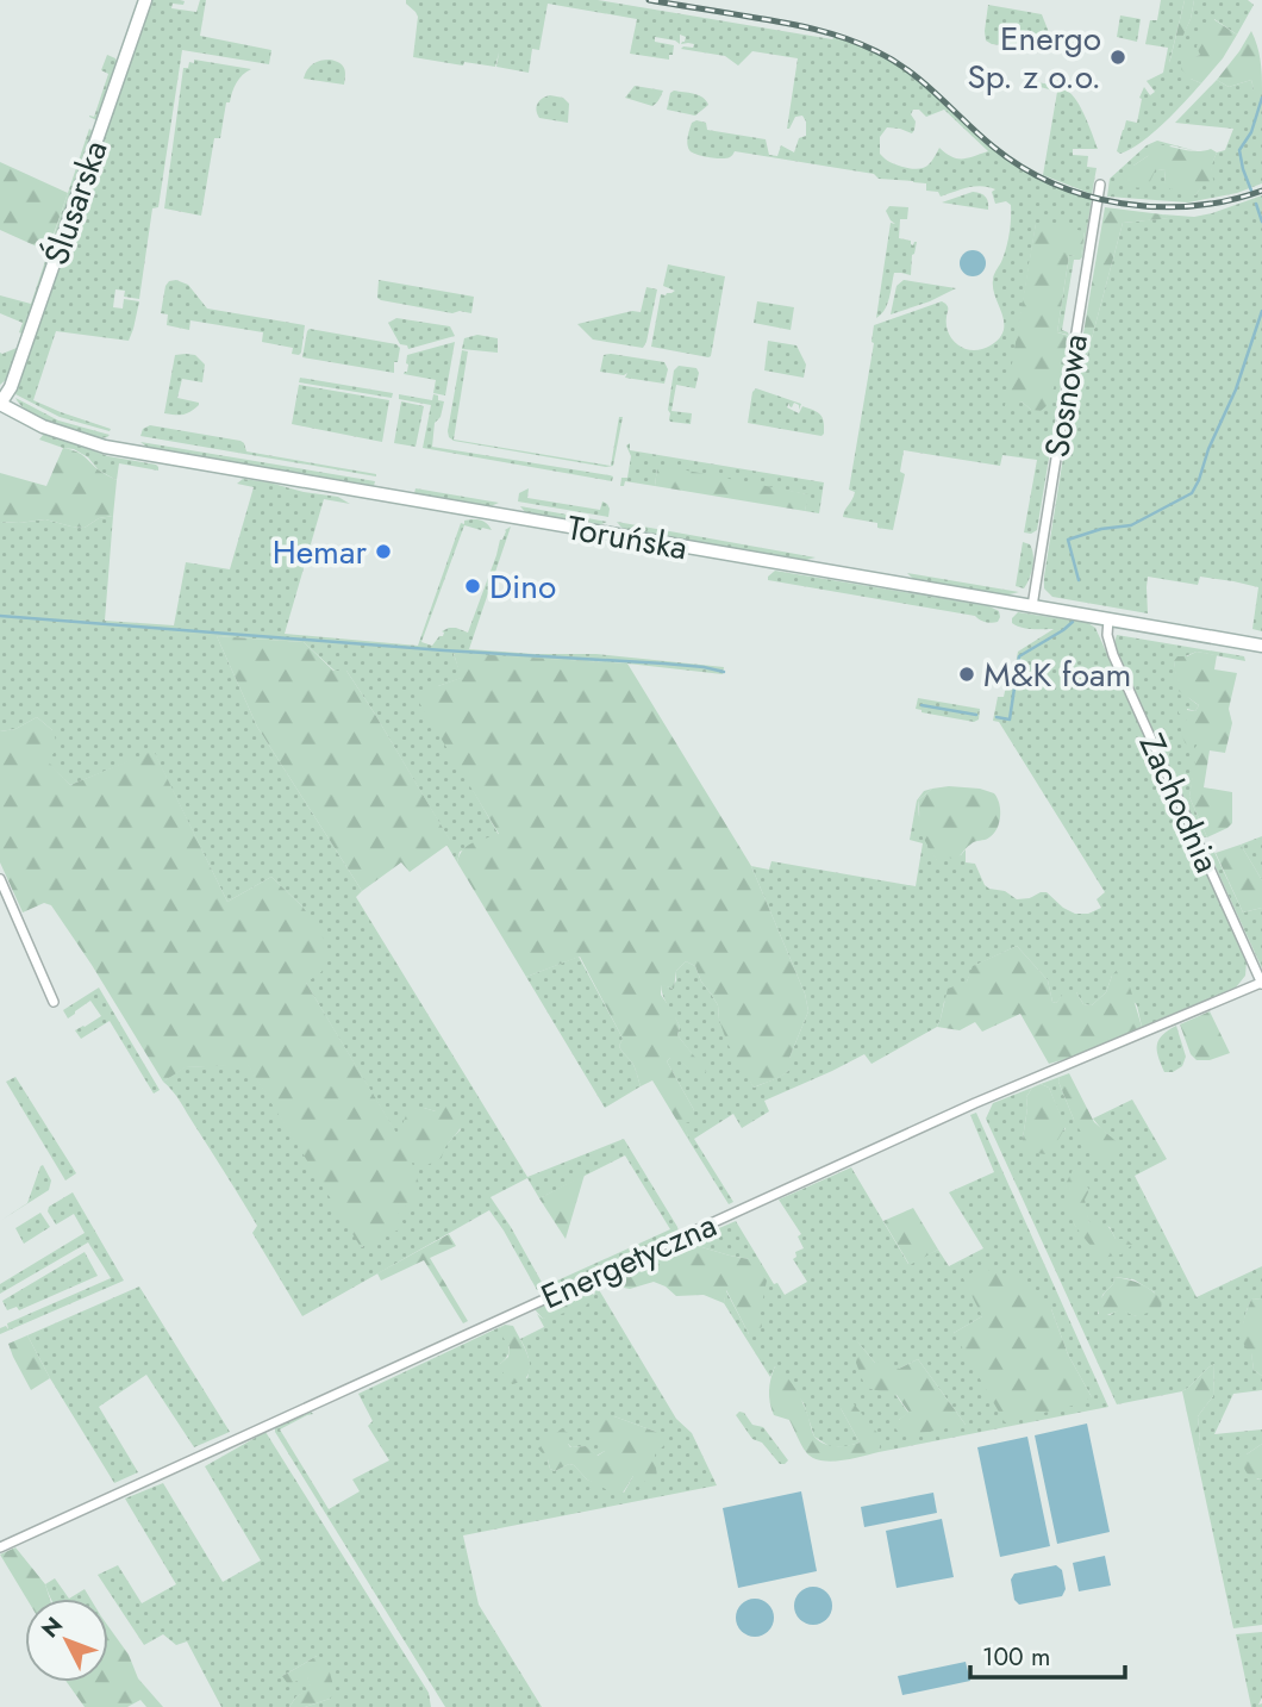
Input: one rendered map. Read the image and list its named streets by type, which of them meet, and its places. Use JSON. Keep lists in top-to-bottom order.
{
  "streets": {
    "street": [
      "Ślusarska",
      "Sosnowa",
      "Toruńska",
      "Zachodnia",
      "Energetyczna"
    ]
  },
  "crossings": [
    ["Ślusarska", "Toruńska"],
    ["Sosnowa", "Toruńska"],
    ["Toruńska", "Zachodnia"],
    ["Zachodnia", "Energetyczna"]
  ],
  "places": [
    "Energo Sp. z o.o.",
    "Hemar",
    "Dino",
    "M&K foam"
  ],
  "scale_bar": "100 m",
  "north": "top left"
}
